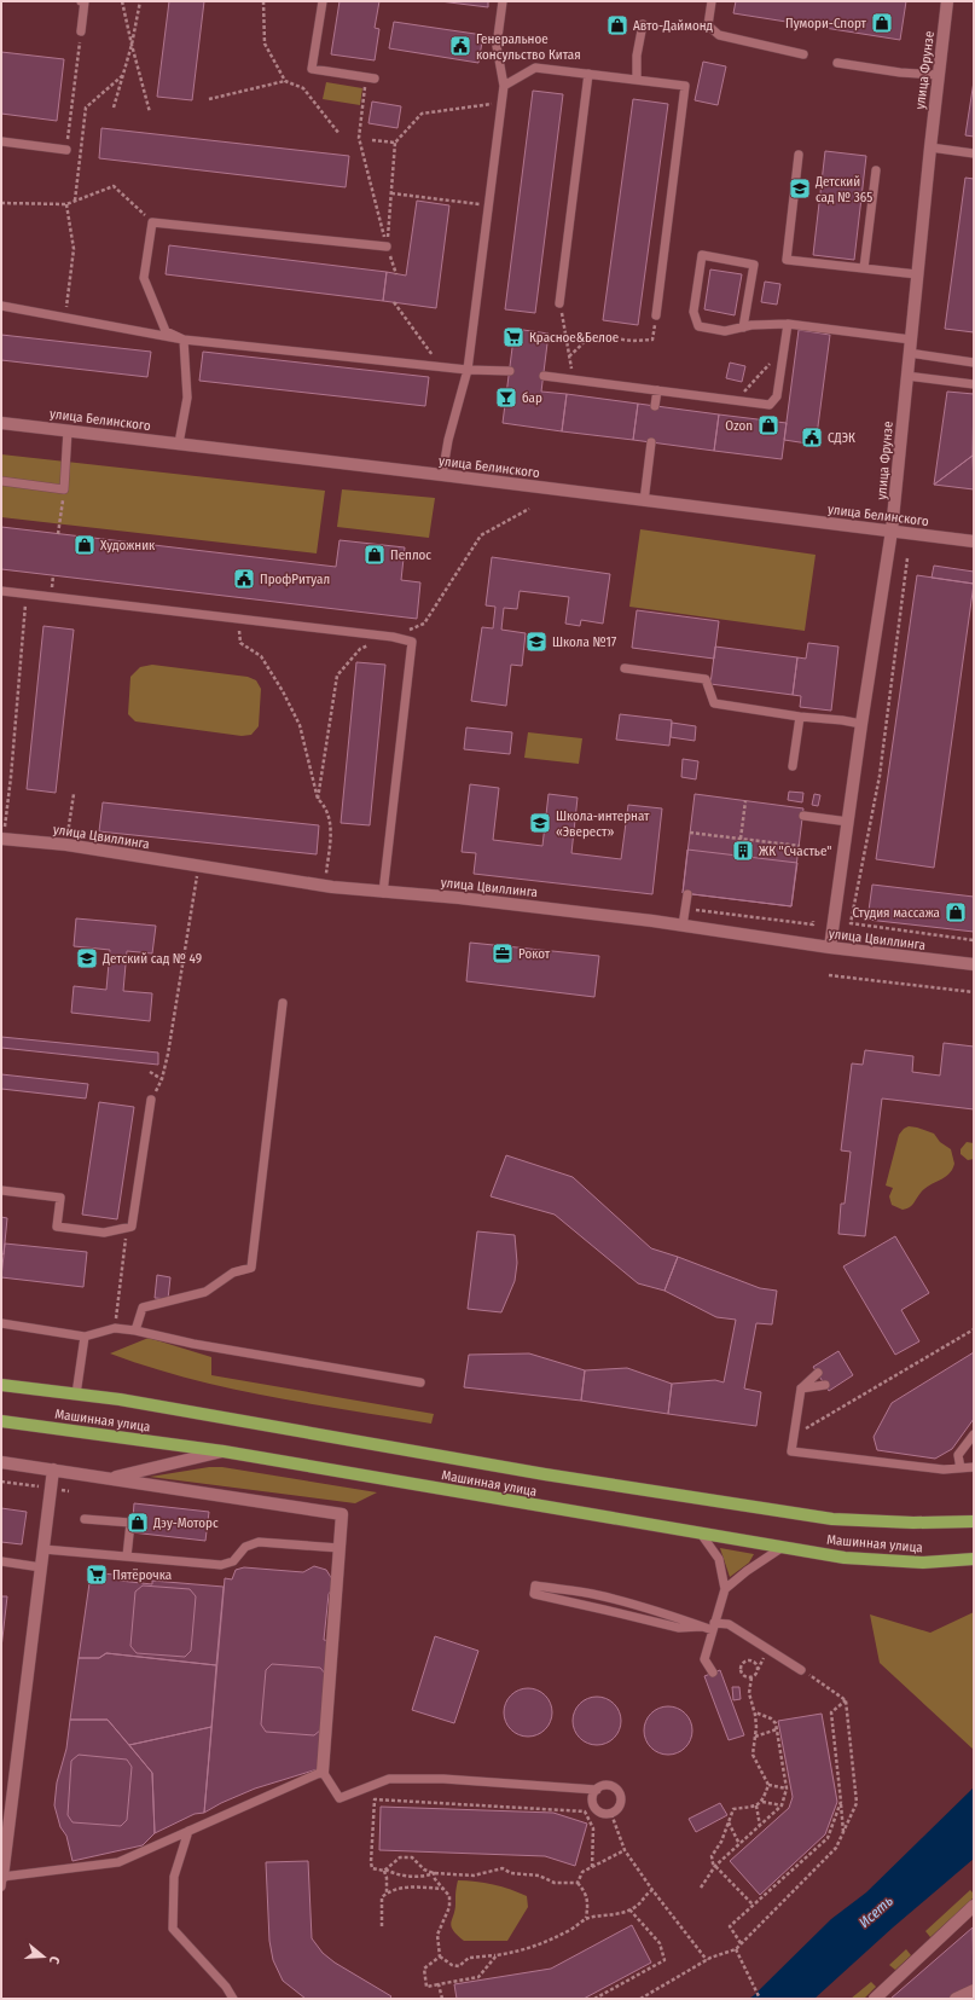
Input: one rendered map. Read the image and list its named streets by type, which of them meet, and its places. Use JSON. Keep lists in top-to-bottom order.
{
  "streets": {
    "main road": ["Машинная улица"],
    "street": ["улица Фрунзе", "улица Белинского", "улица Цвиллинга"]
  },
  "crossings": [
    ["улица Фрунзе", "улица Белинского"],
    ["улица Фрунзе", "улица Цвиллинга"]
  ],
  "water": ["Исеть"],
  "places": {
    "shop": [
      "Пумори-Спорт",
      "Авто-Даймонд",
      "Ozon",
      "Художник",
      "Пеплос",
      "Студия массажа",
      "Дэу-Моторс"
    ],
    "public building": ["Генеральное консульство Китая", "СДЭК", "ПрофРитуал"],
    "school or university": [
      "Детский сад № 365",
      "Школа №17",
      "Школа-интернат «Эверест»",
      "Детский сад № 49"
    ],
    "supermarket": ["Красное&Белое", "Пятёрочка"],
    "bar": ["бар"],
    "building": ["ЖК \"Счастье\""],
    "office": ["Рокот"]
  },
  "north": "right"
}
